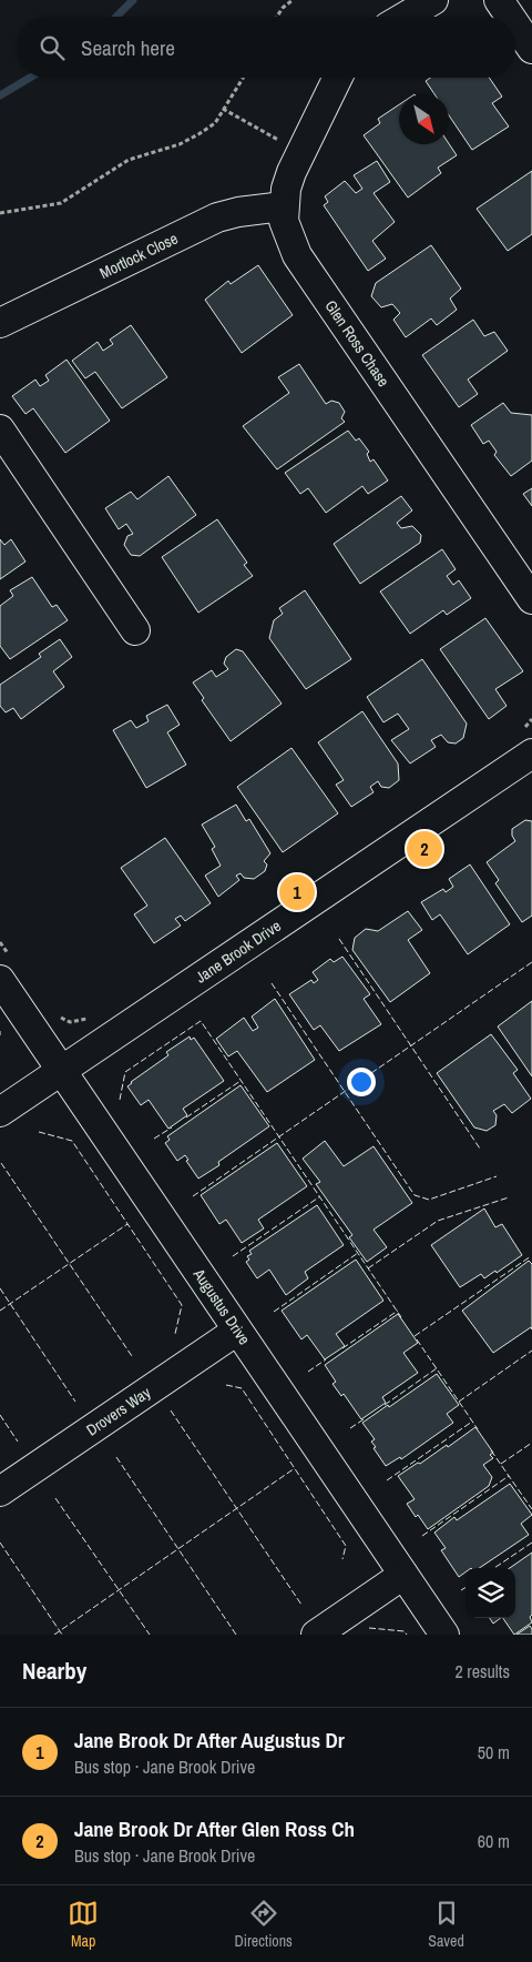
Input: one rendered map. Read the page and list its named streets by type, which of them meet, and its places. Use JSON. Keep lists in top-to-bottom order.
{
  "streets": {
    "street": [
      "Mortlock Close",
      "Glen Ross Chase",
      "Jane Brook Drive",
      "Augustus Drive",
      "Drovers Way"
    ]
  },
  "crossings": [
    ["Mortlock Close", "Glen Ross Chase"],
    ["Jane Brook Drive", "Augustus Drive"],
    ["Augustus Drive", "Drovers Way"]
  ],
  "north": "bottom right",
  "page": {
    "search": "Search here",
    "pins": ["2", "1"],
    "heading": ["Nearby", "2 results"],
    "list": [
      {
        "mark": "1",
        "name": "Jane Brook Dr After Augustus Dr",
        "note": "Bus stop · Jane Brook Drive",
        "value": "50 m"
      },
      {
        "mark": "2",
        "name": "Jane Brook Dr After Glen Ross Ch",
        "note": "Bus stop · Jane Brook Drive",
        "value": "60 m"
      }
    ],
    "nav": ["Map", "Directions", "Saved"]
  }
}
